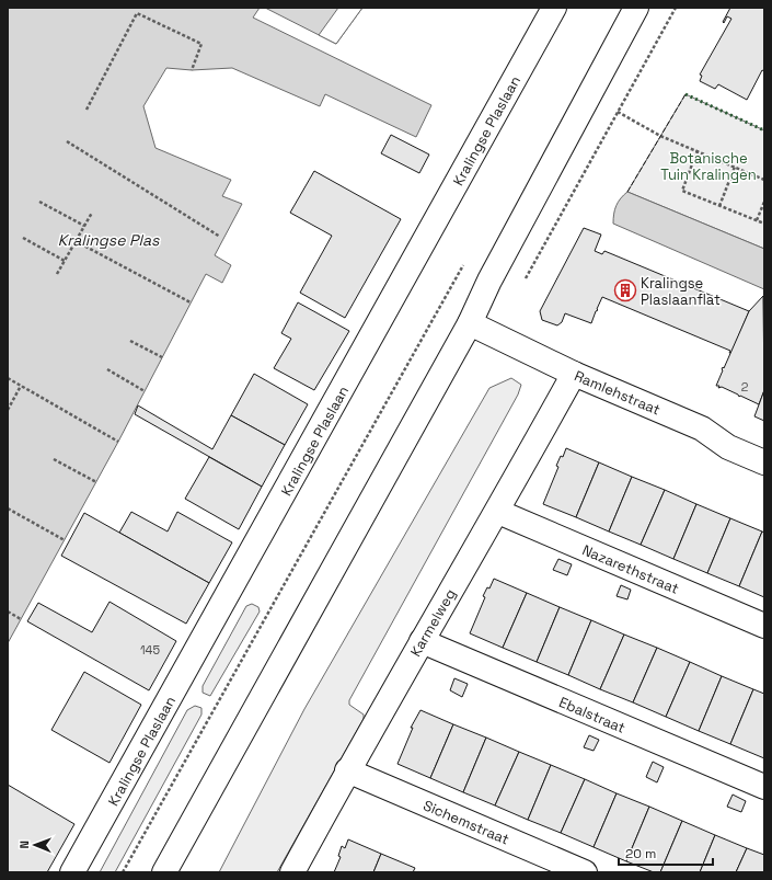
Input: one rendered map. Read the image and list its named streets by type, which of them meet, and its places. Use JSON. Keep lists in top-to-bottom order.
{
  "streets": {
    "street": [
      "Kralingse Plaslaan",
      "Ramlehstraat",
      "Nazarethstraat",
      "Karmelweg",
      "Ebalstraat",
      "Sichemstraat"
    ]
  },
  "crossings": [
    ["Ramlehstraat", "Karmelweg"],
    ["Nazarethstraat", "Karmelweg"],
    ["Karmelweg", "Ebalstraat"],
    ["Karmelweg", "Sichemstraat"]
  ],
  "water": ["Kralingse Plas"],
  "parks": ["Botanische Tuin Kralingen"],
  "places": {
    "building": ["Kralingse Plaslaanflat"]
  },
  "house_numbers": ["2", "145"],
  "scale_bar": "20 m",
  "north": "left"
}
